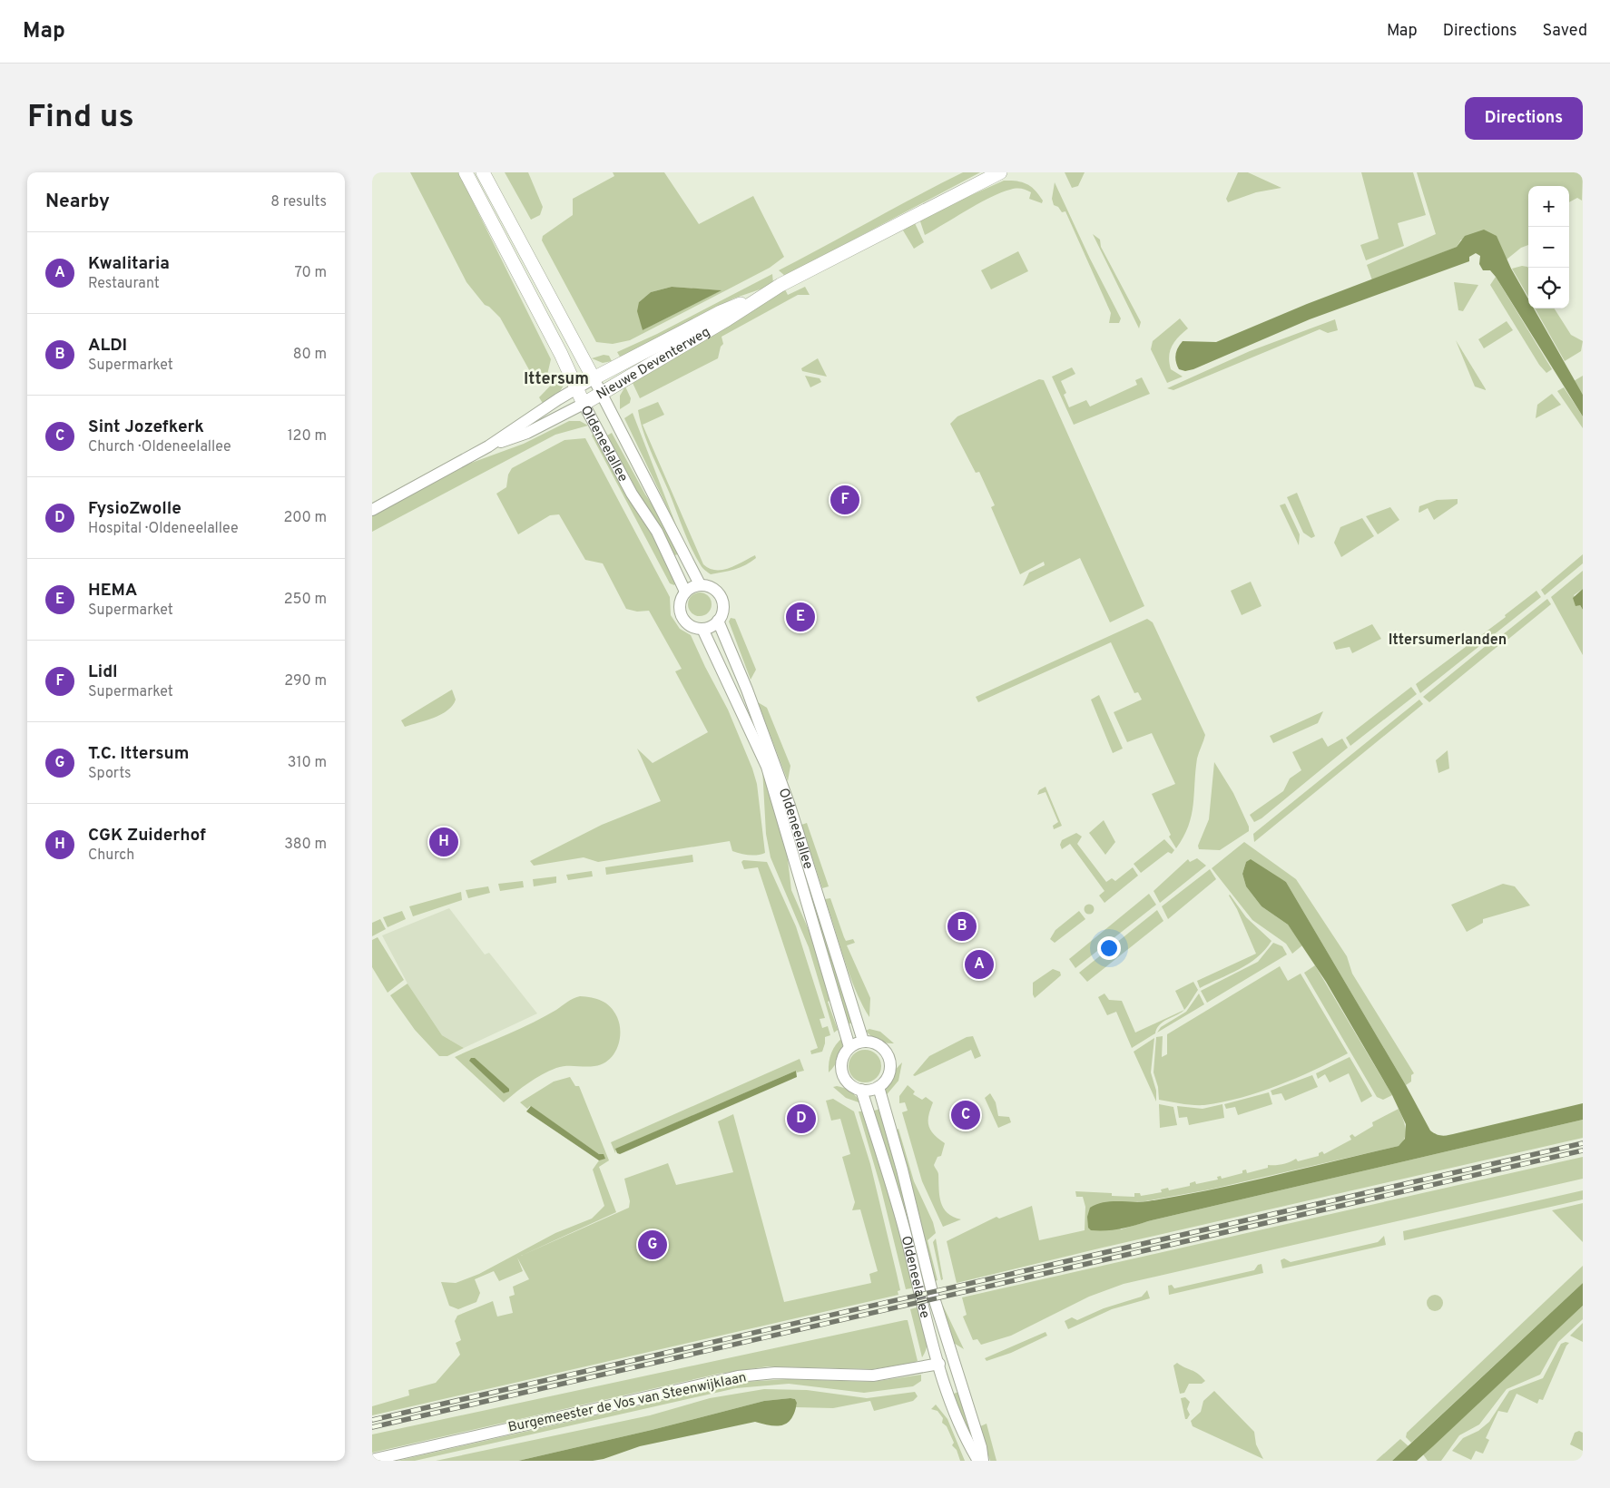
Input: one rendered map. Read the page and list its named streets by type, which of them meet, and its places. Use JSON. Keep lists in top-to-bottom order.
{
  "streets": {
    "main road": ["Nieuwe Deventerweg", "Oldeneelallee"],
    "street": ["Burgemeester de Vos van Steenwijklaan"]
  },
  "crossings": [
    ["Nieuwe Deventerweg", "Oldeneelallee"],
    ["Oldeneelallee", "Burgemeester de Vos van Steenwijklaan"]
  ],
  "districts": ["Ittersum", "Ittersumerlanden"],
  "page": {
    "header": "Map",
    "nav": ["Map", "Directions", "Saved"],
    "buttons": "Directions",
    "title": "Find us",
    "heading": ["Nearby", "8 results"],
    "map_buttons": ["+", "−"],
    "list": [
      {
        "mark": "A",
        "name": "Kwalitaria",
        "note": "Restaurant",
        "value": "70 m"
      },
      {
        "mark": "B",
        "name": "ALDI",
        "note": "Supermarket",
        "value": "80 m"
      },
      {
        "mark": "C",
        "name": "Sint Jozefkerk",
        "note": "Church · Oldeneelallee",
        "value": "120 m"
      },
      {
        "mark": "D",
        "name": "FysioZwolle",
        "note": "Hospital · Oldeneelallee",
        "value": "200 m"
      },
      {
        "mark": "E",
        "name": "HEMA",
        "note": "Supermarket",
        "value": "250 m"
      },
      {
        "mark": "F",
        "name": "Lidl",
        "note": "Supermarket",
        "value": "290 m"
      },
      {
        "mark": "G",
        "name": "T.C. Ittersum",
        "note": "Sports",
        "value": "310 m"
      },
      {
        "mark": "H",
        "name": "CGK Zuiderhof",
        "note": "Church",
        "value": "380 m"
      }
    ],
    "pins": [
      "F",
      "E",
      "H",
      "B",
      "A",
      "C",
      "D",
      "G"
    ]
  }
}
